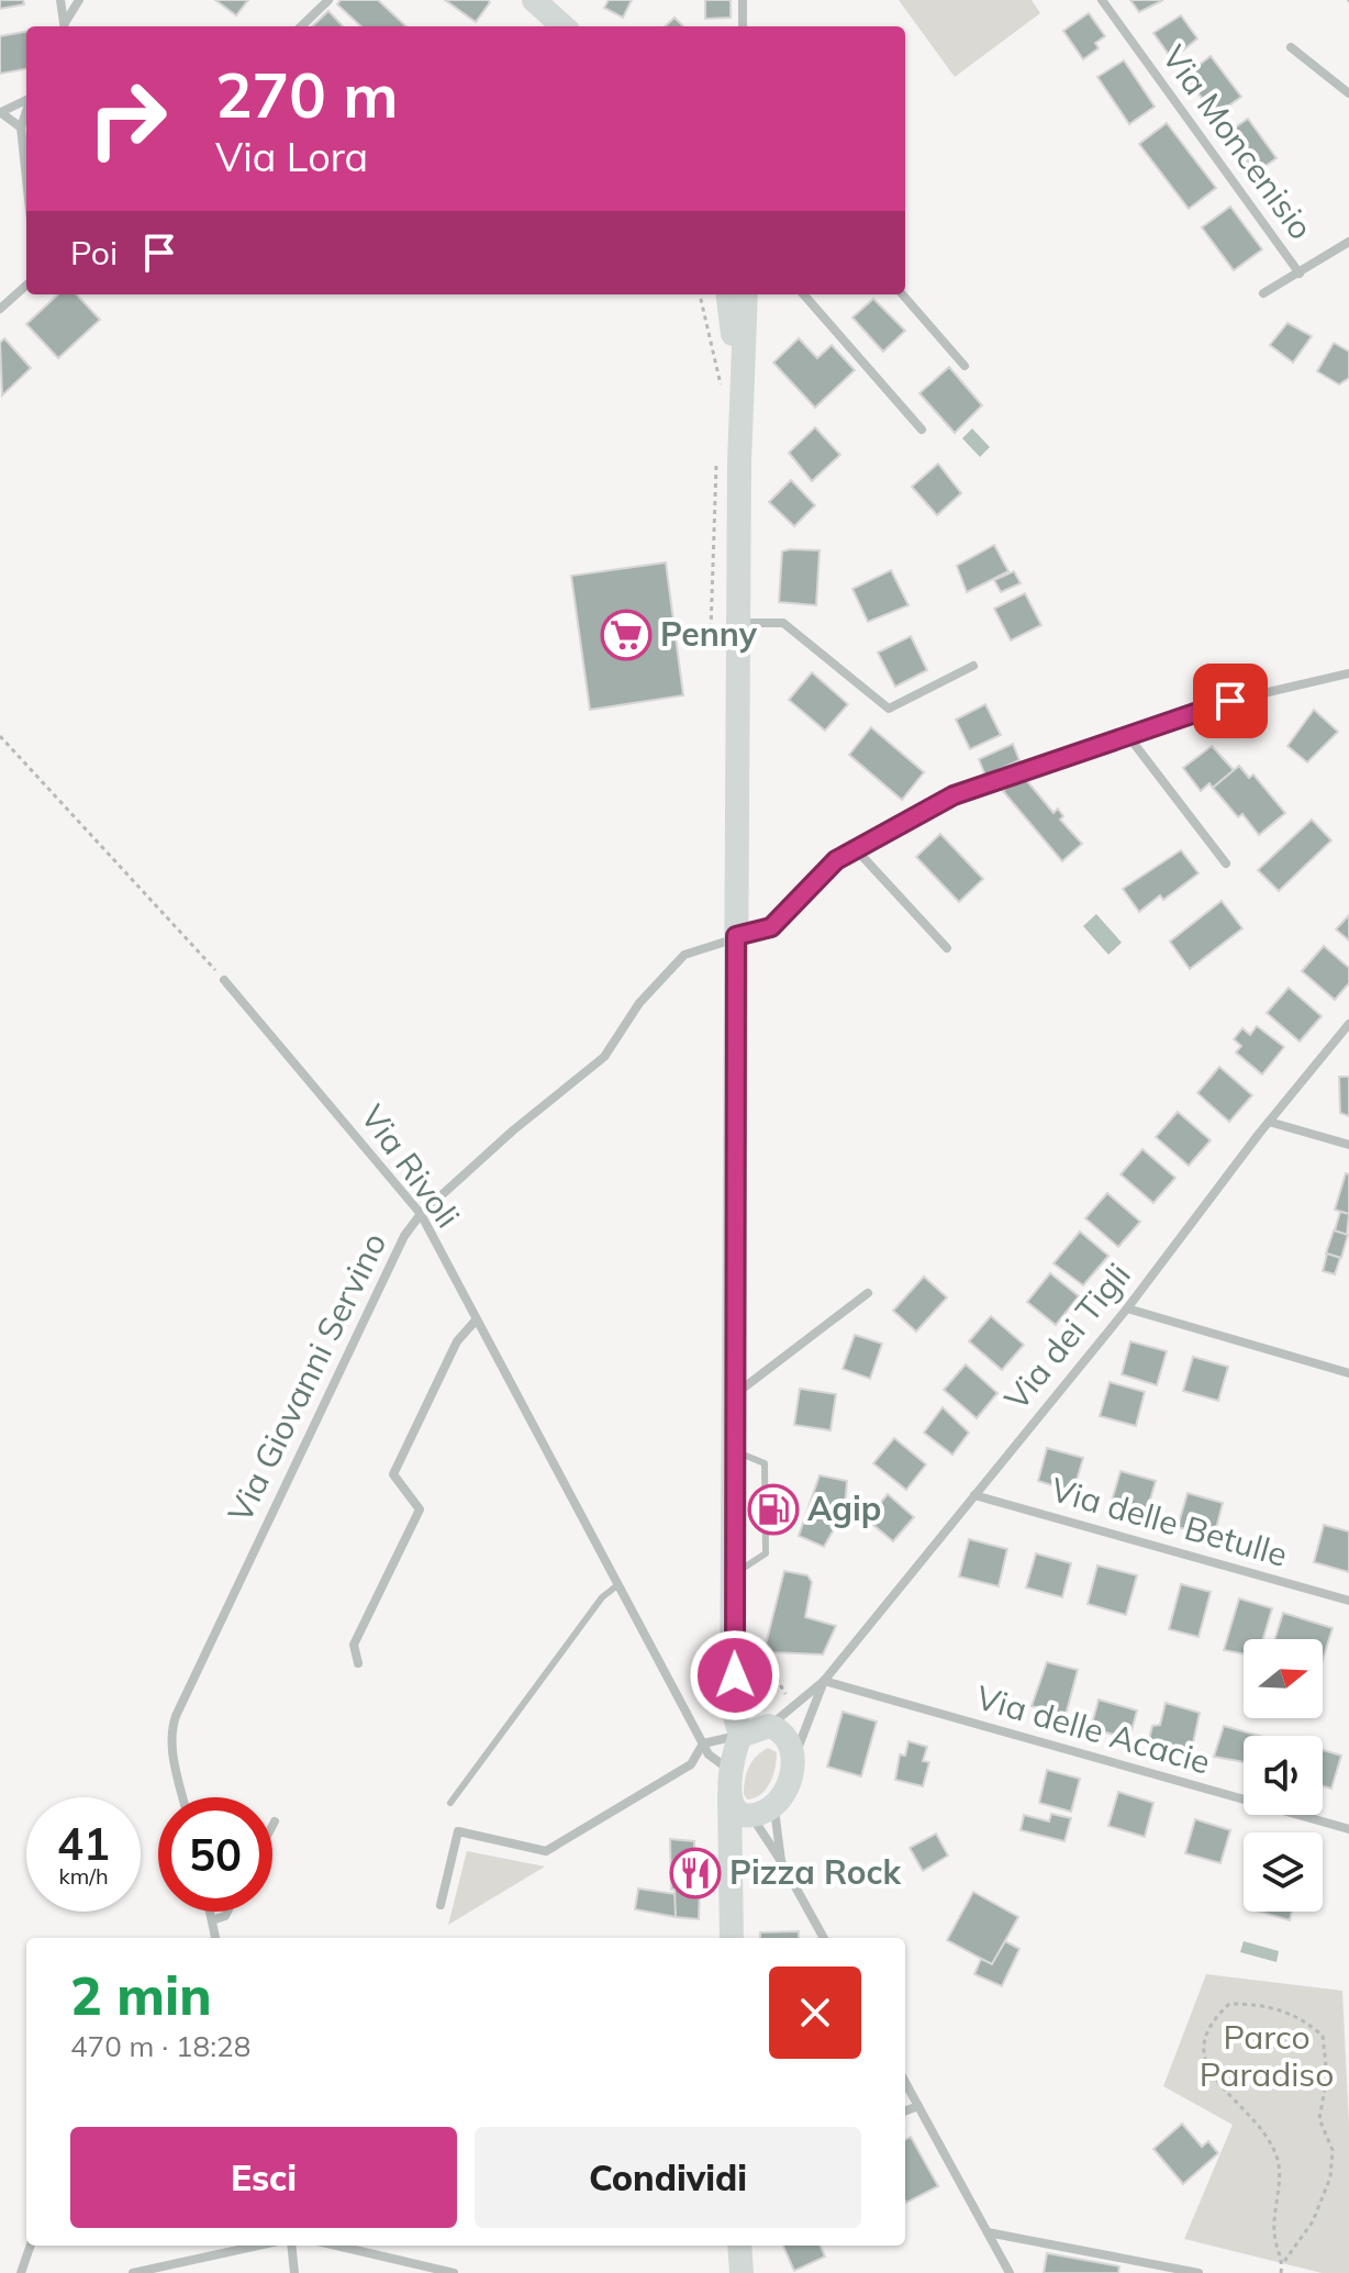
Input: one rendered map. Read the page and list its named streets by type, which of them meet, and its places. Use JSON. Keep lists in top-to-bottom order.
{
  "streets": {
    "street": [
      "Via Moncenisio",
      "Via Rivoli",
      "Via dei Tigli",
      "Via Giovanni Servino",
      "Via delle Betulle",
      "Via delle Acacie"
    ]
  },
  "crossings": [
    ["Via Rivoli", "Via dei Tigli"],
    ["Via Rivoli", "Via Giovanni Servino"],
    ["Via dei Tigli", "Via delle Betulle"],
    ["Via dei Tigli", "Via delle Acacie"]
  ],
  "parks": ["Parco Paradiso"],
  "places": {
    "supermarket": ["Penny"],
    "fuel station": ["Agip"],
    "restaurant": ["Pizza Rock"]
  },
  "north": "right",
  "page": {
    "turn": ["270 m", "Via Lora"],
    "then": "Poi",
    "speed": "41 km/h",
    "limit": "50",
    "heading": ["2 min", "470 m · 18:28"],
    "buttons": ["Esci", "Condividi"]
  }
}
